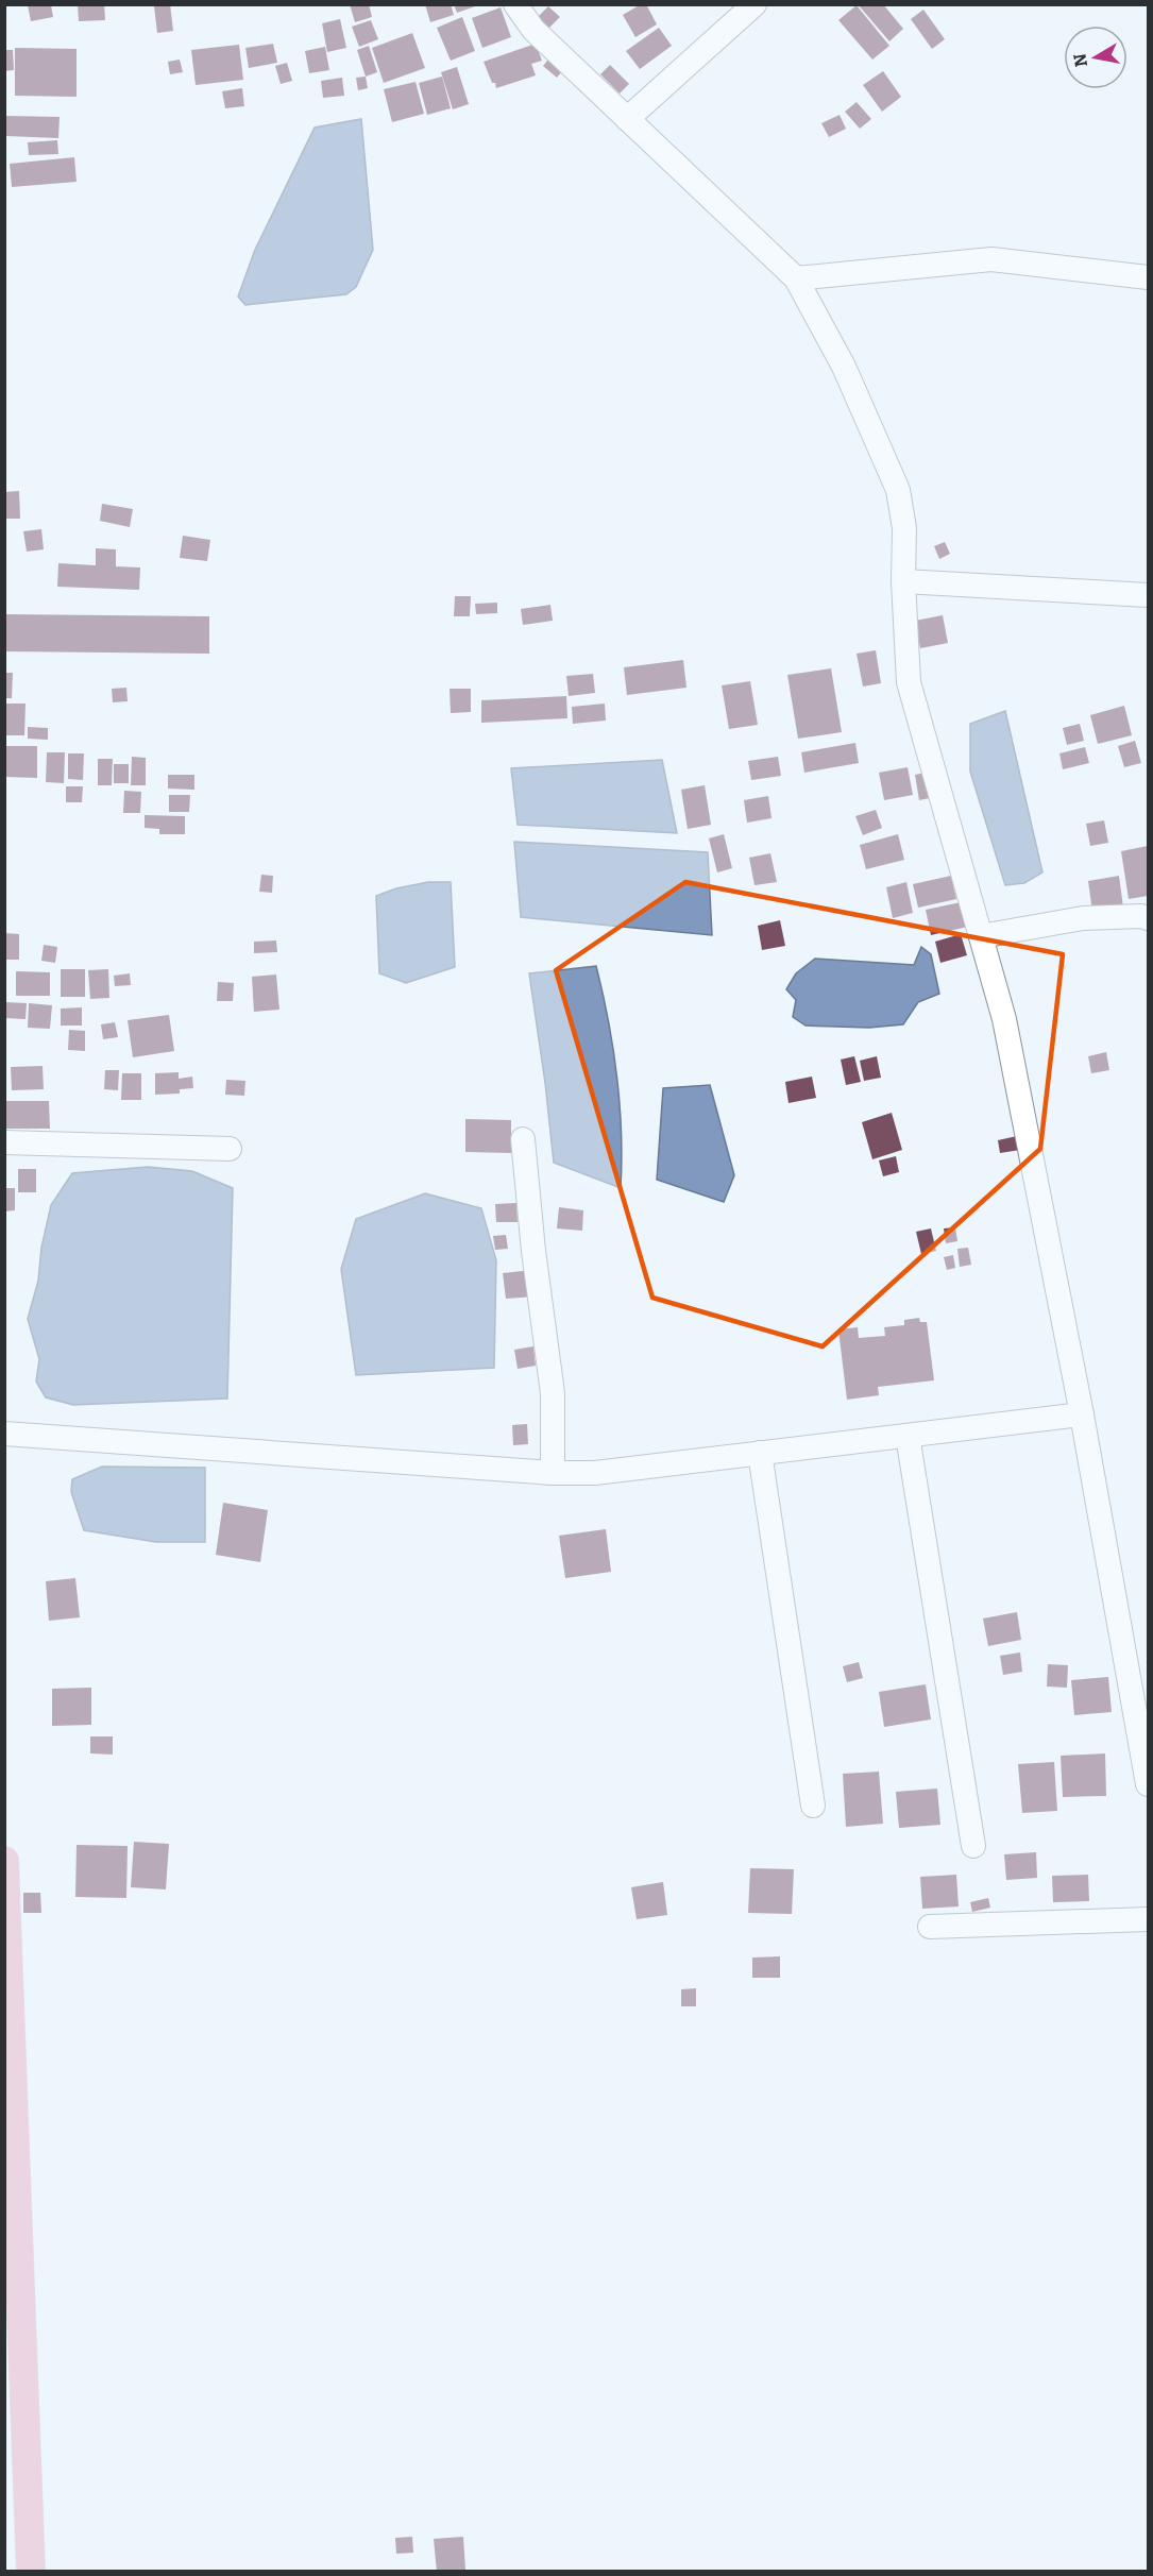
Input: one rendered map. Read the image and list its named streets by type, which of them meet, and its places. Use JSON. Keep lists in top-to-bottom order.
{
  "north": "left"
}
